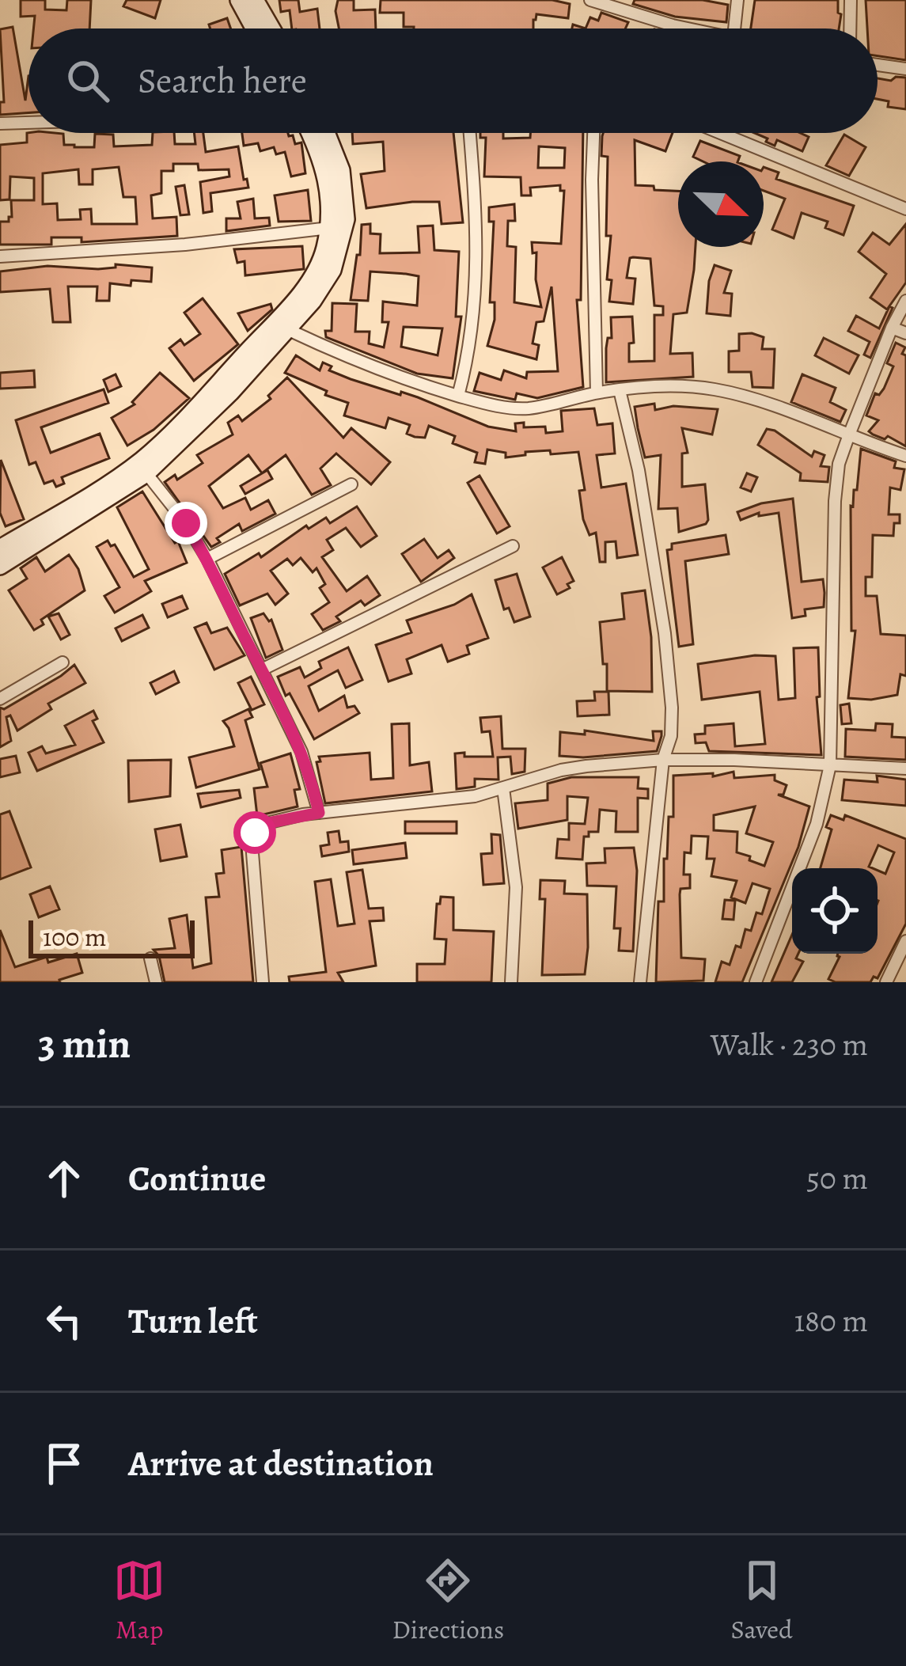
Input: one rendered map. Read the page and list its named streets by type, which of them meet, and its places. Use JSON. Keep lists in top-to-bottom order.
{
  "scale_bar": "100 m",
  "north": "bottom right",
  "page": {
    "search": "Search here",
    "scale": "100 m",
    "heading": ["3 min", "Walk · 230 m"],
    "list": [
      ["Continue", "50 m"],
      ["Turn left", "180 m"],
      "Arrive at destination"
    ],
    "nav": ["Map", "Directions", "Saved"]
  }
}
